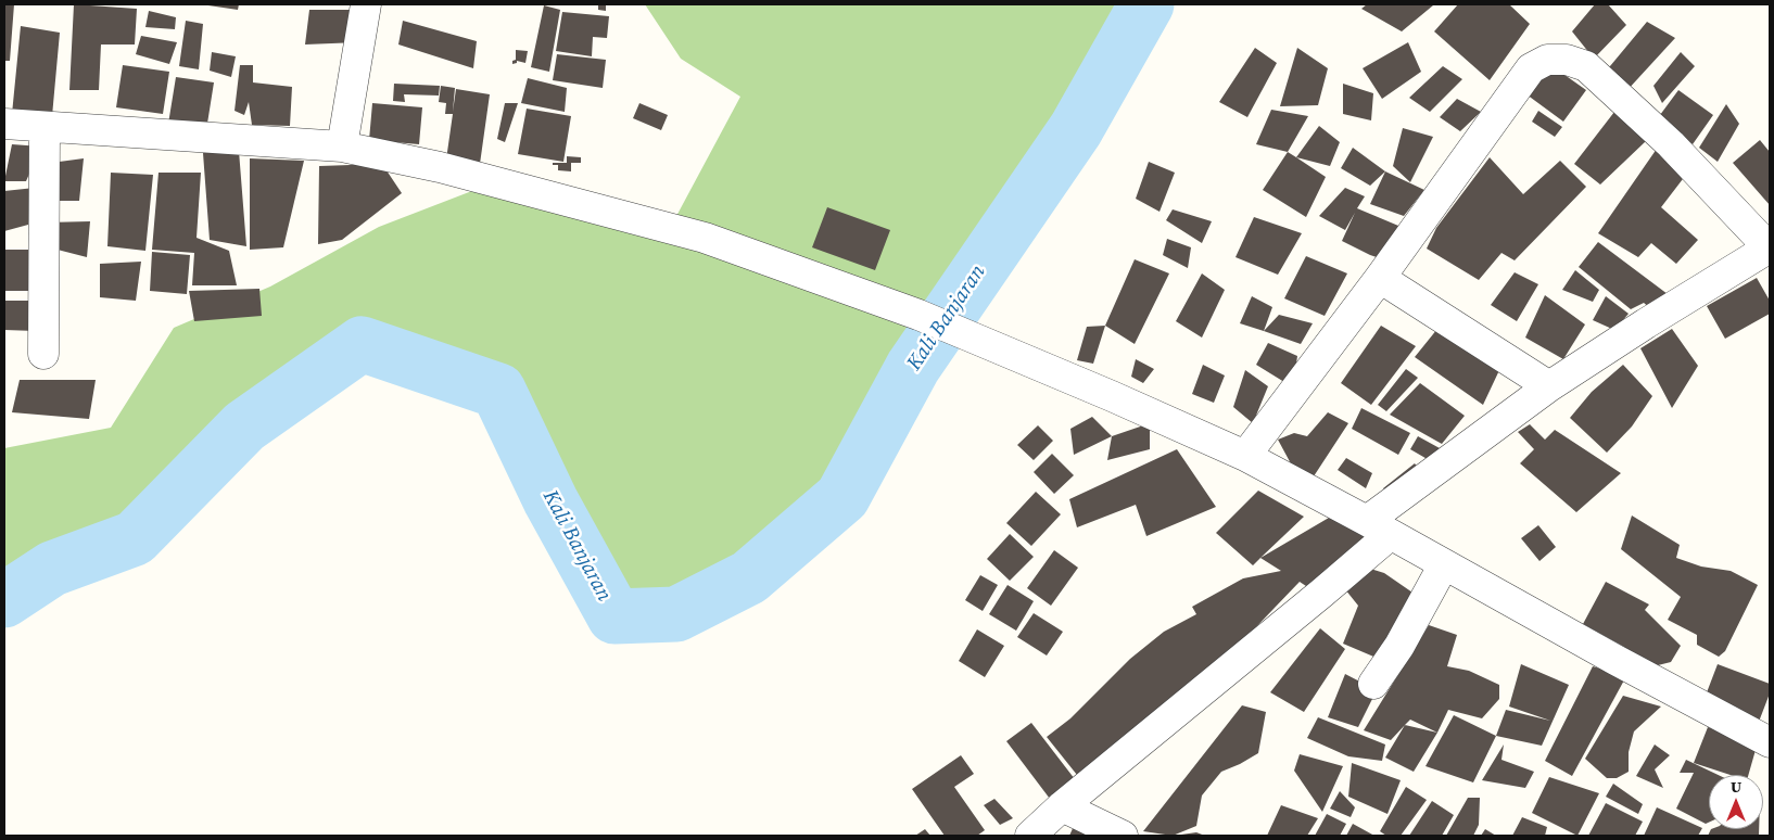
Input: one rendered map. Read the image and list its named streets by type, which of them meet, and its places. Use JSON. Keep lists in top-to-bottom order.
{
  "water": ["Kali Banjaran"],
  "north": "top"
}
